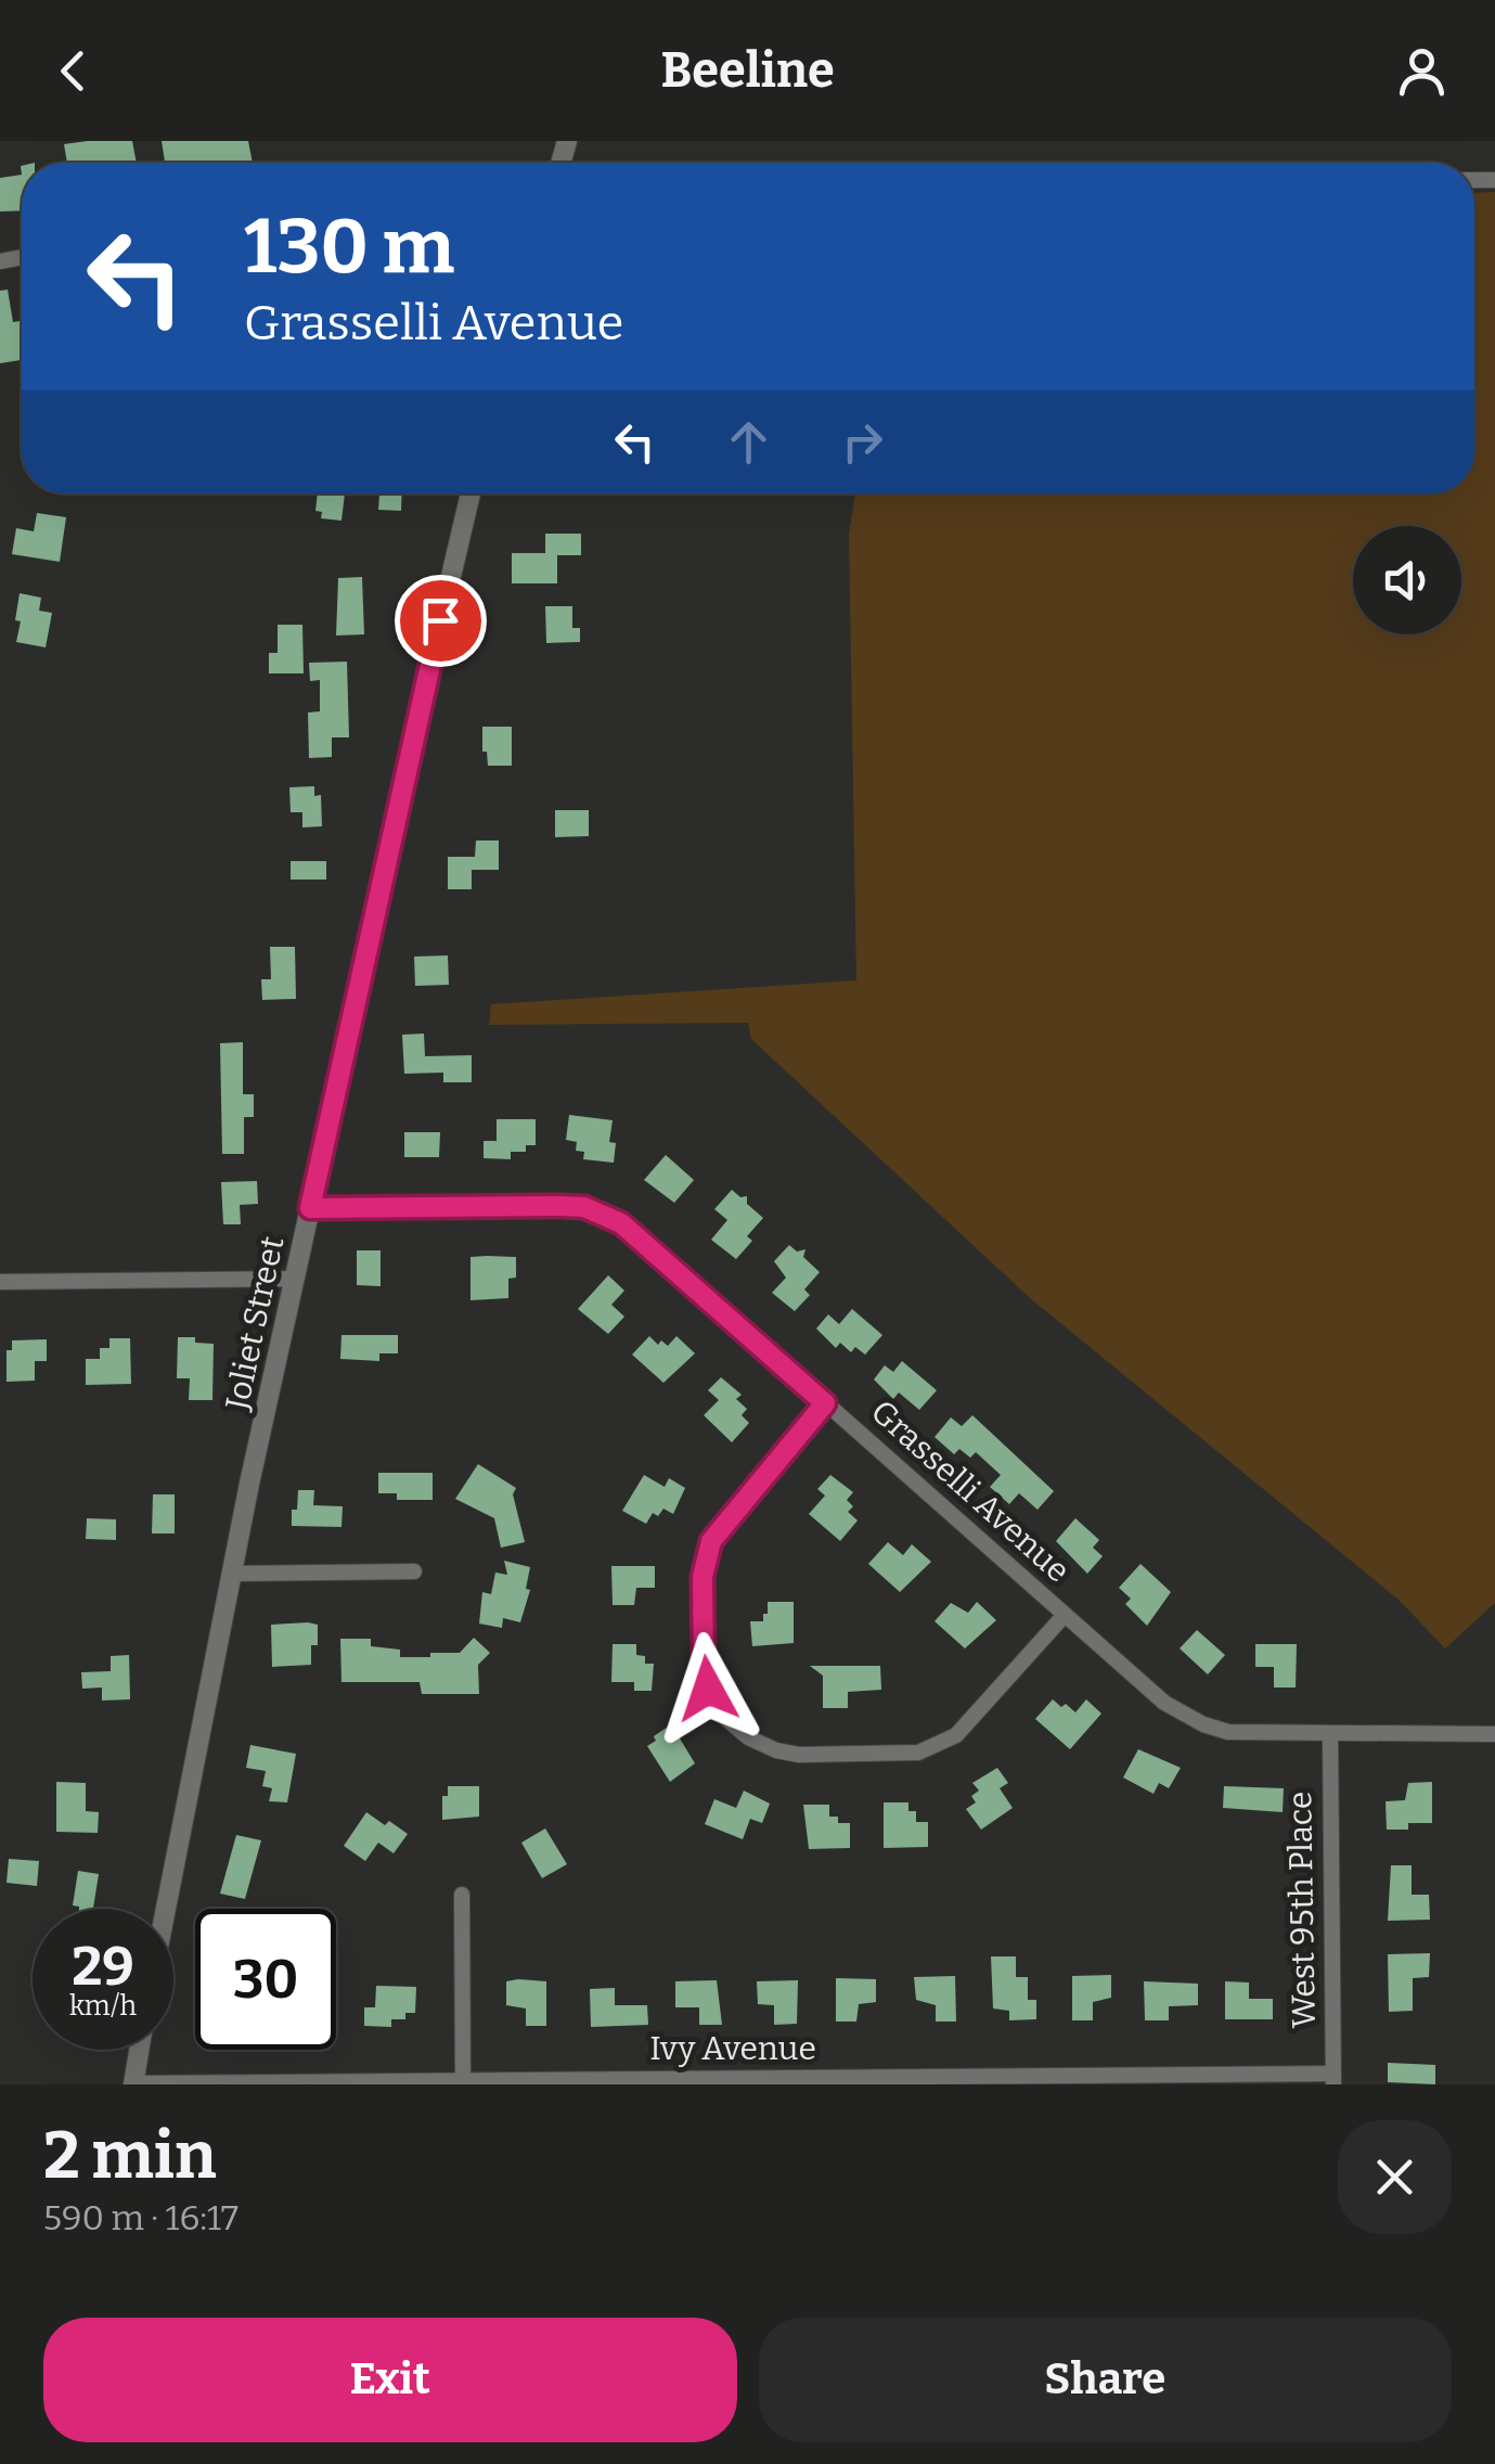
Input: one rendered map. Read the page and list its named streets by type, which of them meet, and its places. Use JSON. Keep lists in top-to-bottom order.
{
  "streets": {
    "street": [
      "Joliet Street",
      "Grasselli Avenue",
      "West 95th Place",
      "Ivy Avenue"
    ]
  },
  "crossings": [
    ["Joliet Street", "Grasselli Avenue"],
    ["Grasselli Avenue", "West 95th Place"],
    ["West 95th Place", "Ivy Avenue"]
  ],
  "page": {
    "header": "Beeline",
    "turn": ["130 m", "Grasselli Avenue"],
    "speed": "29 km/h",
    "limit": "30",
    "heading": ["2 min", "590 m · 16:17"],
    "buttons": ["Exit", "Share"]
  }
}
